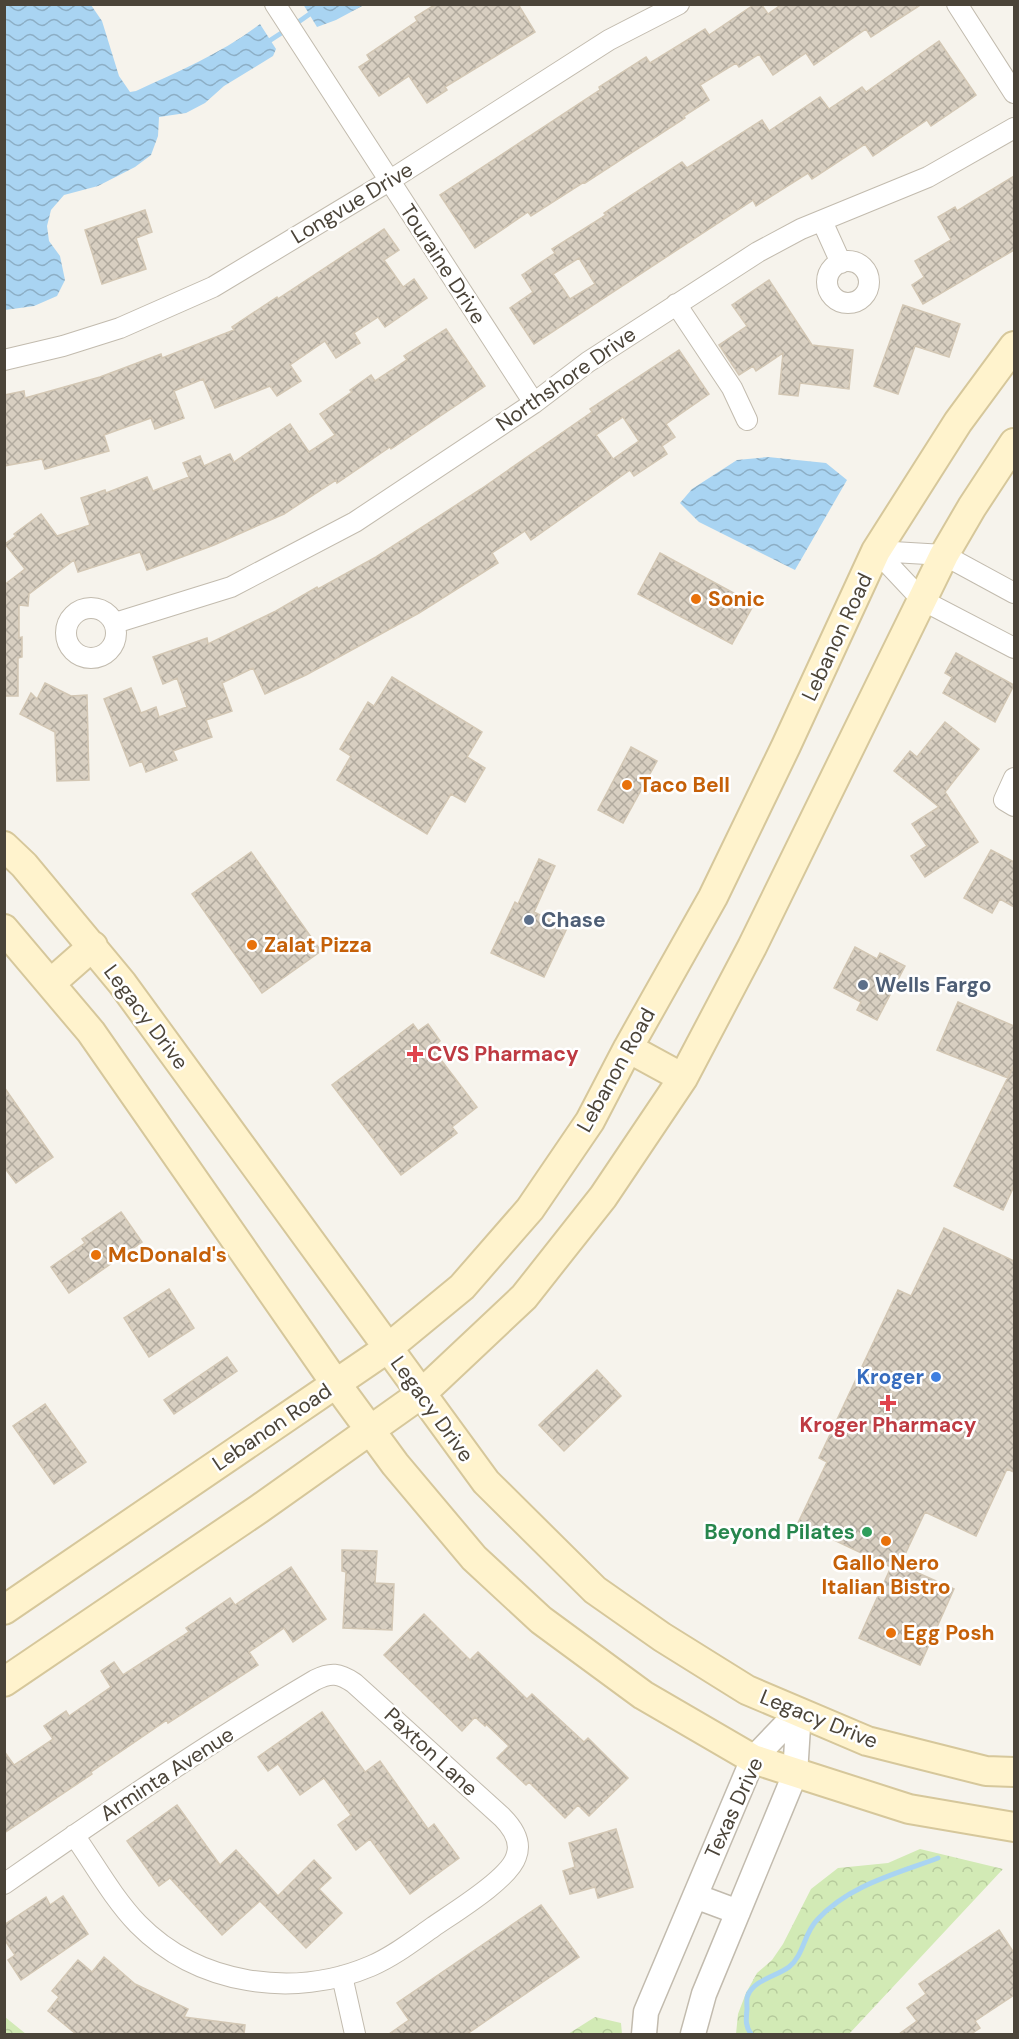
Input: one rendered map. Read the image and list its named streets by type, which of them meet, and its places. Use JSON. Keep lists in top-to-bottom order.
{
  "streets": {
    "main road": ["Lebanon Road", "Legacy Drive"],
    "street": [
      "Longvue Drive",
      "Touraine Drive",
      "Northshore Drive",
      "Paxton Lane",
      "Arminta Avenue",
      "Texas Drive"
    ]
  },
  "crossings": [
    ["Longvue Drive", "Touraine Drive"],
    ["Touraine Drive", "Northshore Drive"],
    ["Lebanon Road", "Legacy Drive"],
    ["Legacy Drive", "Texas Drive"],
    ["Paxton Lane", "Arminta Avenue"]
  ],
  "places": {
    "other": [
      "Sonic",
      "Taco Bell",
      "Chase",
      "Zalat Pizza",
      "Wells Fargo",
      "McDonald's",
      "Kroger",
      "Beyond Pilates",
      "Gallo Nero Italian Bistro",
      "Egg Posh"
    ],
    "health": ["CVS Pharmacy", "Kroger Pharmacy"]
  }
}
